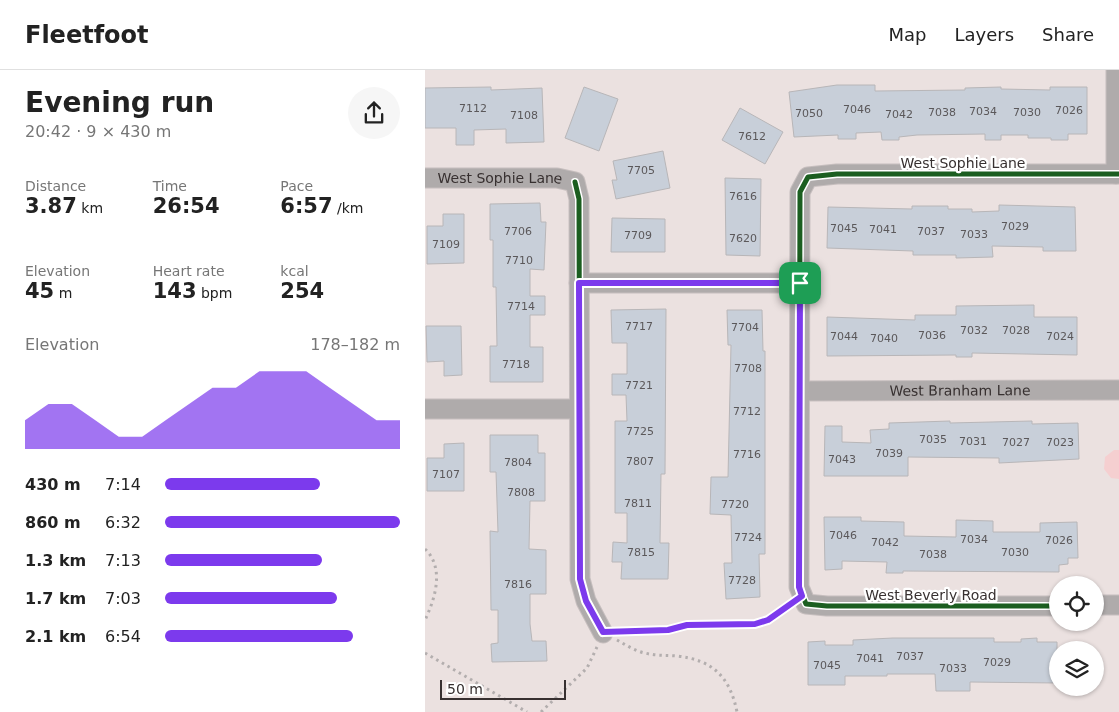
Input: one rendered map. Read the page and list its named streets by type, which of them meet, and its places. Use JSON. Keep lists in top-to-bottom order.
{
  "streets": {
    "street": ["West Sophie Lane", "West Branham Lane", "West Beverly Road"]
  },
  "house_numbers": [
    "7112",
    "7046",
    "7026",
    "7034",
    "7038",
    "7030",
    "7050",
    "7042",
    "7108",
    "7612",
    "7705",
    "7616",
    "7029",
    "7045",
    "7041",
    "7706",
    "7037",
    "7033",
    "7709",
    "7620",
    "7109",
    "7710",
    "7714",
    "7717",
    "7704",
    "7032",
    "7028",
    "7036",
    "7044",
    "7024",
    "7040",
    "7718",
    "7708",
    "7721",
    "7712",
    "7725",
    "7035",
    "7031",
    "7027",
    "7023",
    "7039",
    "7716",
    "7043",
    "7807",
    "7804",
    "7107",
    "7808",
    "7811",
    "7720",
    "7046",
    "7724",
    "7034",
    "7026",
    "7042",
    "7815",
    "7030",
    "7038",
    "7728",
    "7816",
    "7037",
    "7041",
    "7029",
    "7045",
    "7033"
  ],
  "scale_bar": "50 m",
  "page": {
    "header": "Fleetfoot",
    "nav": ["Map", "Layers", "Share"],
    "heading": ["Evening run", "20:42 · 9 × 430 m"],
    "stats": [
      ["Distance", "3.87 km"],
      ["Time", "26:54"],
      ["Pace", "6:57 /km"],
      ["Elevation", "45 m"],
      ["Heart rate", "143 bpm"],
      ["kcal", "254"]
    ],
    "chart": ["Elevation", "178–182 m"],
    "list": [
      {
        "name": "430 m",
        "note": "7:14"
      },
      {
        "name": "860 m",
        "note": "6:32"
      },
      {
        "name": "1.3 km",
        "note": "7:13"
      },
      {
        "name": "1.7 km",
        "note": "7:03"
      },
      {
        "name": "2.1 km",
        "note": "6:54"
      }
    ],
    "scale": "50 m"
  }
}
